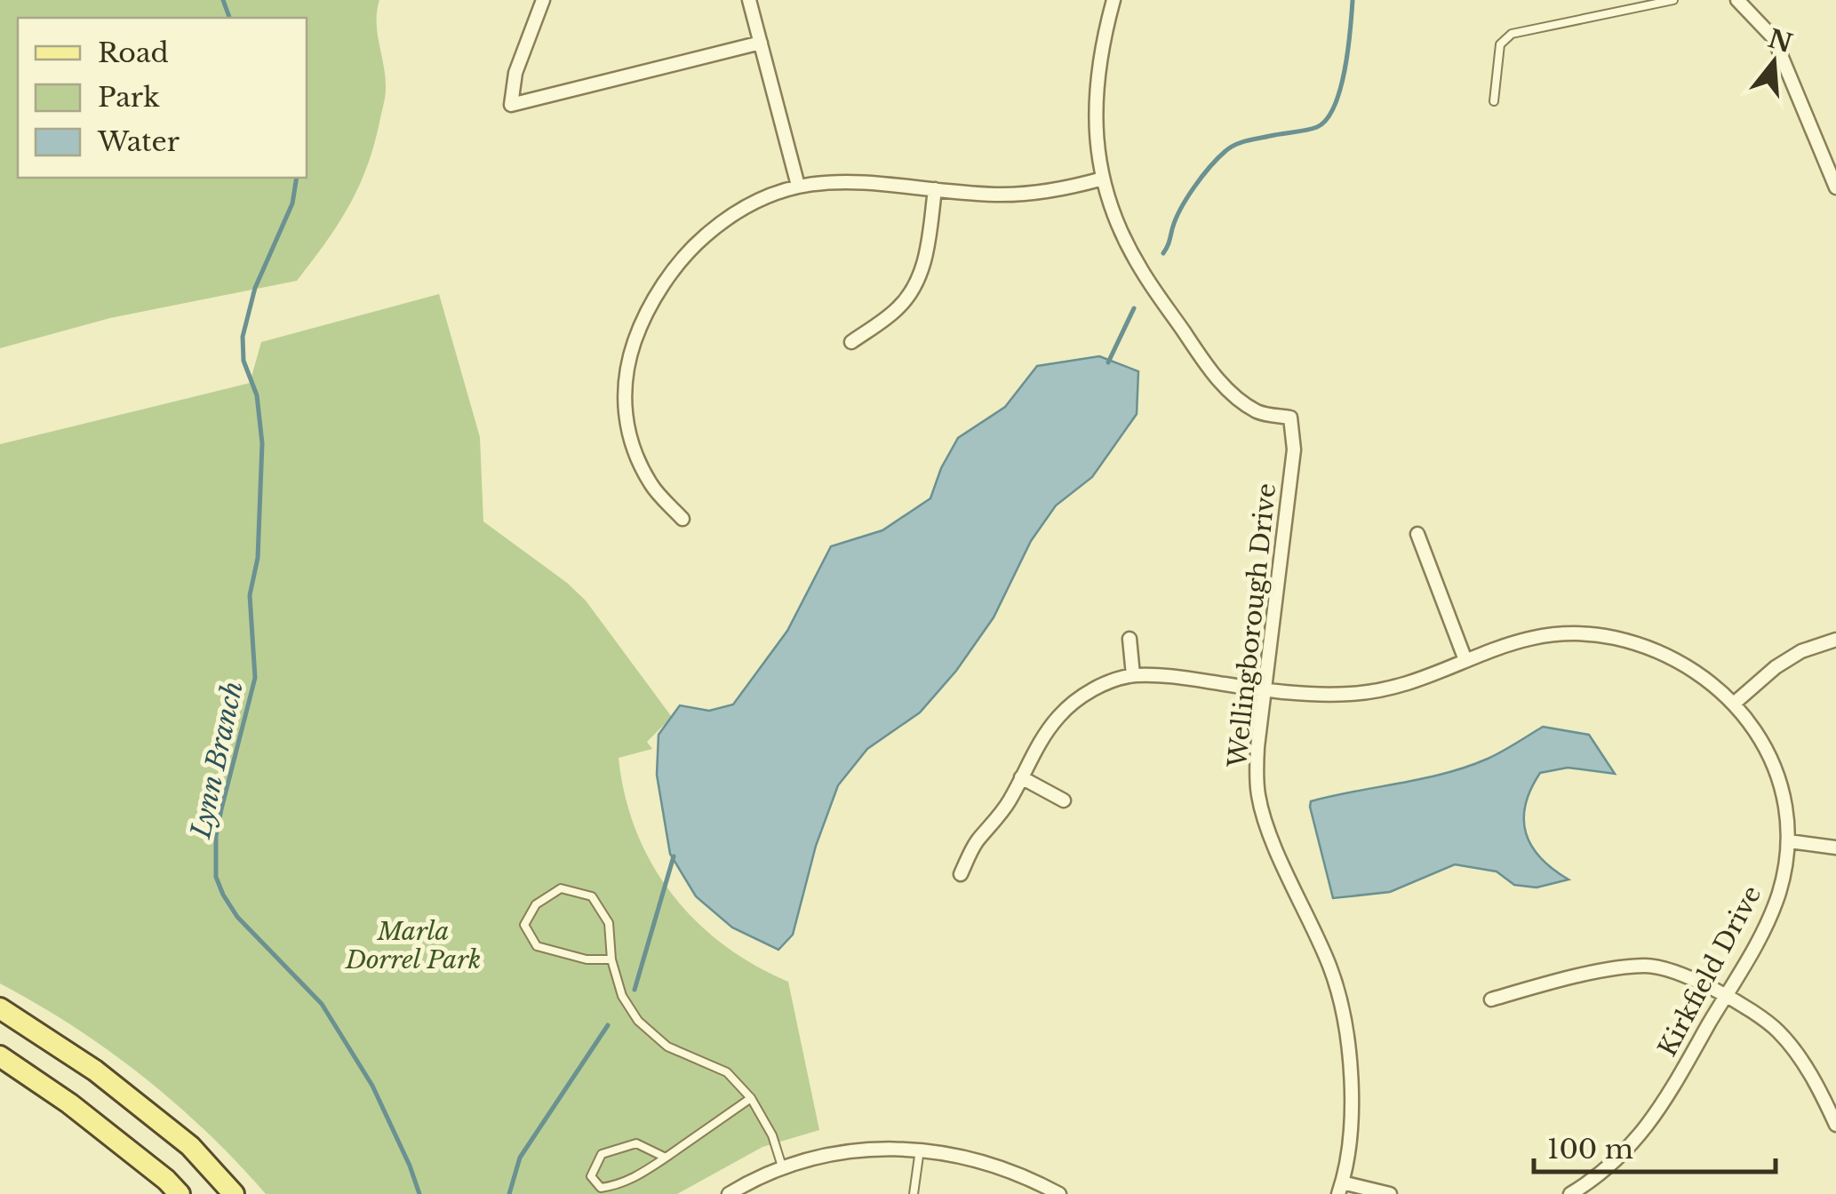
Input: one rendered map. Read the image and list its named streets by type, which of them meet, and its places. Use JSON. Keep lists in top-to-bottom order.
{
  "streets": {
    "street": ["Wellingborough Drive", "Kirkfield Drive"]
  },
  "crossings": [
    ["Wellingborough Drive", "Kirkfield Drive"]
  ],
  "water": ["Lynn Branch"],
  "parks": ["Marla Dorrel Park"],
  "legend": ["Road", "Park", "Water"],
  "scale_bar": "100 m",
  "north": "top"
}
